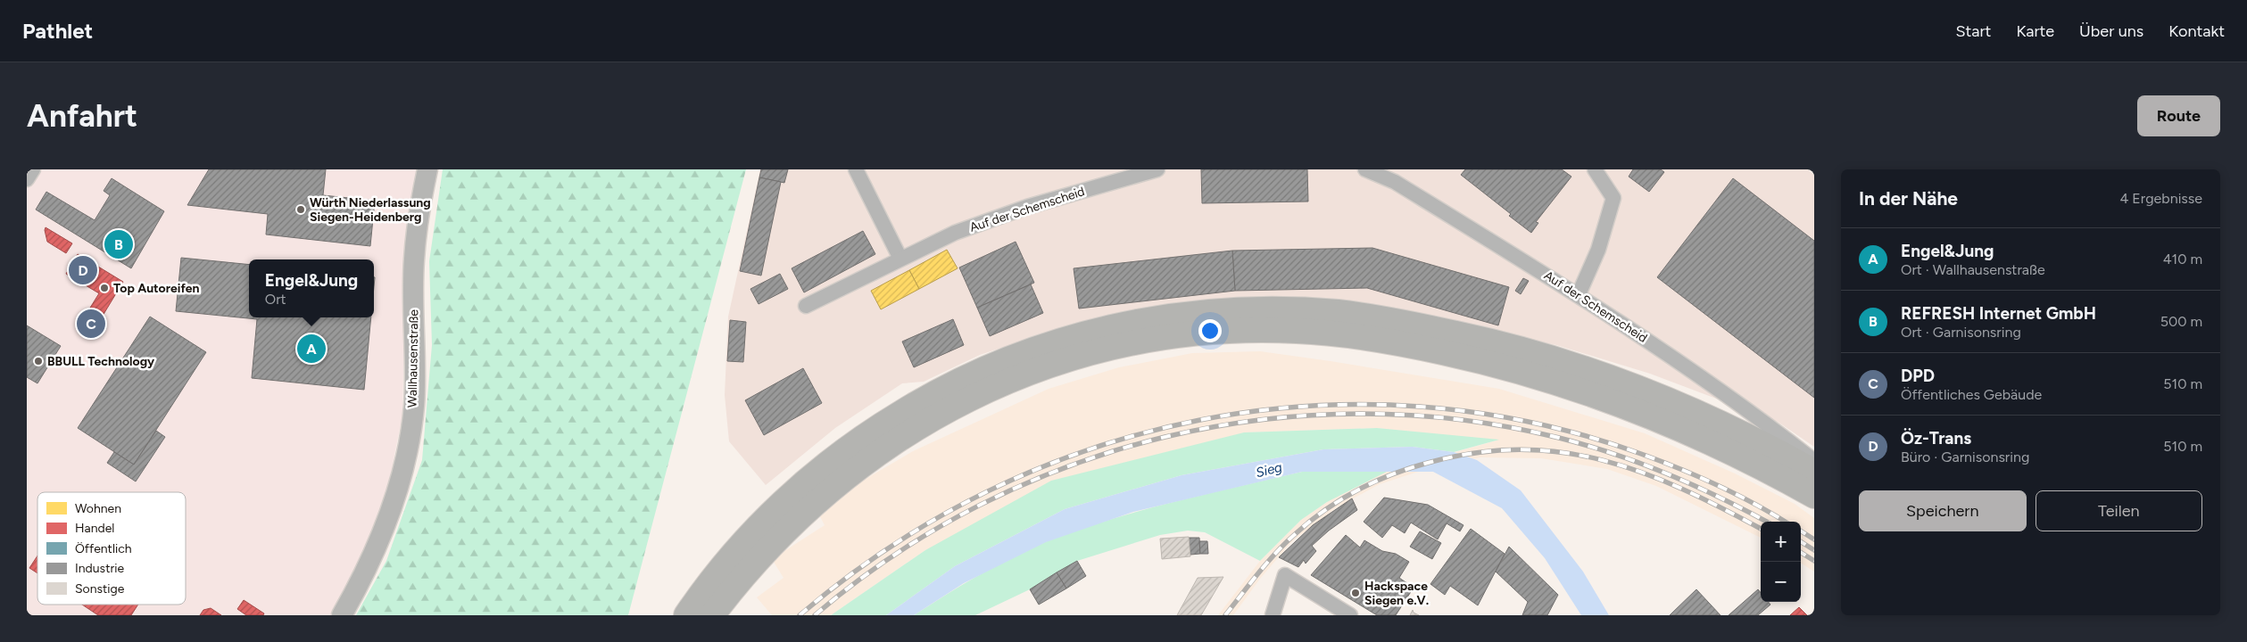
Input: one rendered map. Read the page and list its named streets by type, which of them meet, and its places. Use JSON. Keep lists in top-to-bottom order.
{
  "streets": {
    "street": ["Auf der Schemscheid", "Wallhausenstraße"]
  },
  "water": ["Sieg"],
  "places": [
    "Würth Niederlassung Siegen-Heidenberg",
    "Top Autoreifen",
    "BBULL Technology",
    "Hackspace Siegen e.V."
  ],
  "legend": [
    "Wohnen",
    "Handel",
    "Öffentlich",
    "Industrie",
    "Sonstige"
  ],
  "page": {
    "header": "Pathlet",
    "nav": [
      "Start",
      "Karte",
      "Über uns",
      "Kontakt"
    ],
    "buttons": [
      "Route",
      ["Speichern", "Teilen"]
    ],
    "title": "Anfahrt",
    "heading": ["In der Nähe", "4 Ergebnisse"],
    "list": [
      {
        "mark": "A",
        "name": "Engel&Jung",
        "note": "Ort · Wallhausenstraße",
        "value": "410 m"
      },
      {
        "mark": "B",
        "name": "REFRESH Internet GmbH",
        "note": "Ort · Garnisonsring",
        "value": "500 m"
      },
      {
        "mark": "C",
        "name": "DPD",
        "note": "Öffentliches Gebäude",
        "value": "510 m"
      },
      {
        "mark": "D",
        "name": "Öz-Trans",
        "note": "Büro · Garnisonsring",
        "value": "510 m"
      }
    ],
    "pins": [
      "B",
      "D",
      "C",
      "A"
    ],
    "popup": ["Engel&Jung", "Ort"],
    "map_buttons": ["+", "−"]
  }
}
